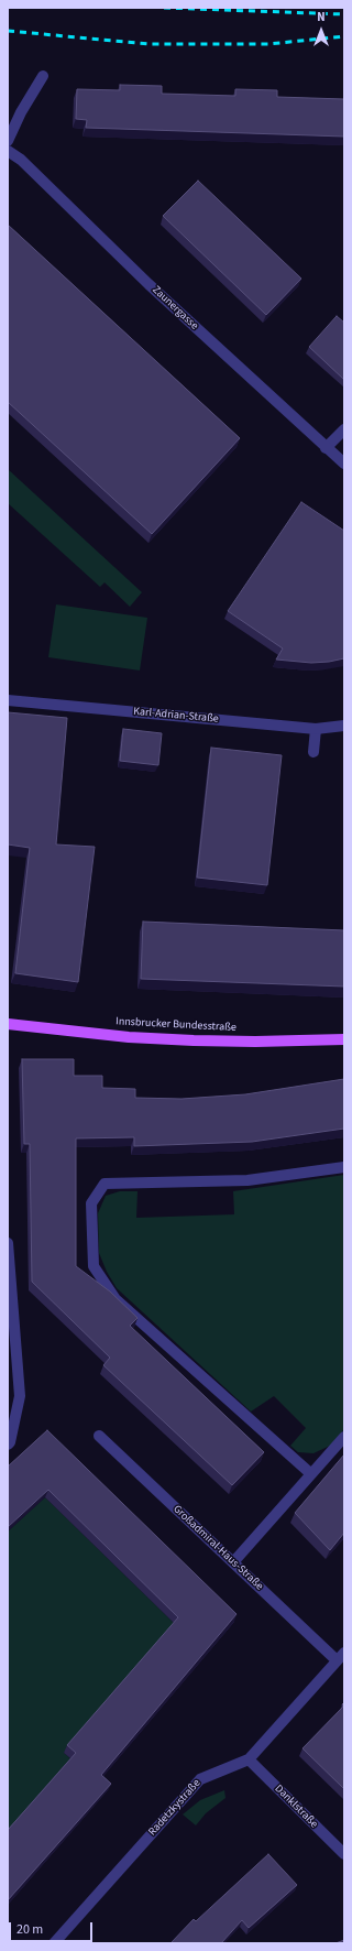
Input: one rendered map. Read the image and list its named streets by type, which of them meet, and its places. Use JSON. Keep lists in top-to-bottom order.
{
  "streets": {
    "main road": ["Innsbrucker Bundesstraße"],
    "street": [
      "Zaunergasse",
      "Karl-Adrian-Straße",
      "Großadmiral-Haus-Straße",
      "Danklstraße",
      "Radetzkystraße"
    ]
  },
  "crossings": [
    ["Großadmiral-Haus-Straße", "Radetzkystraße"],
    ["Danklstraße", "Radetzkystraße"]
  ],
  "scale_bar": "20 m",
  "north": "top"
}
